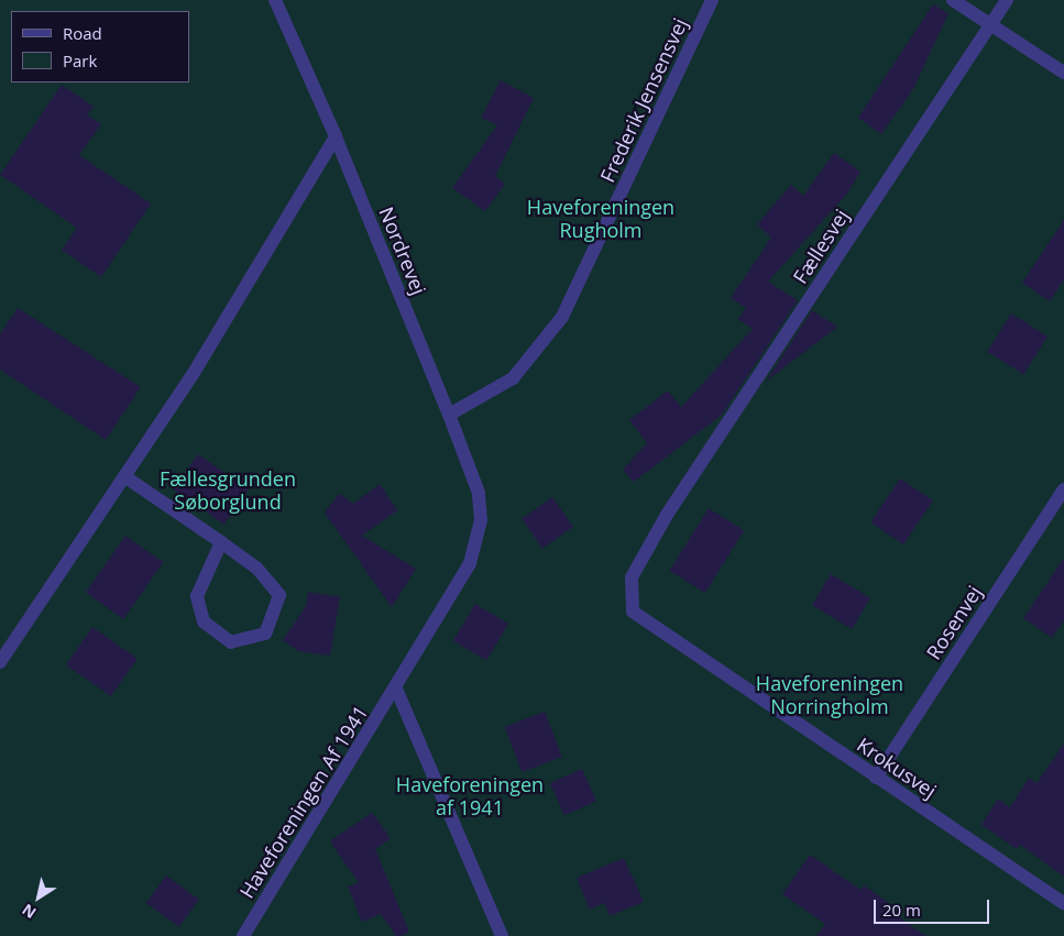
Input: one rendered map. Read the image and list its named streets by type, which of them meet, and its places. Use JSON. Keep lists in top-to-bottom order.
{
  "streets": {
    "street": [
      "Frederik Jensensvej",
      "Fællesvej",
      "Nordrevej",
      "Rosenvej",
      "Krokusvej",
      "Haveforeningen Af 1941"
    ]
  },
  "crossings": [
    ["Frederik Jensensvej", "Nordrevej"],
    ["Fællesvej", "Krokusvej"],
    ["Nordrevej", "Haveforeningen Af 1941"],
    ["Rosenvej", "Krokusvej"]
  ],
  "parks": [
    "Haveforeningen Rugholm",
    "Fællesgrunden Søborglund",
    "Haveforeningen Norringholm",
    "Haveforeningen af 1941"
  ],
  "legend": ["Road", "Park"],
  "scale_bar": "20 m",
  "north": "bottom left"
}
